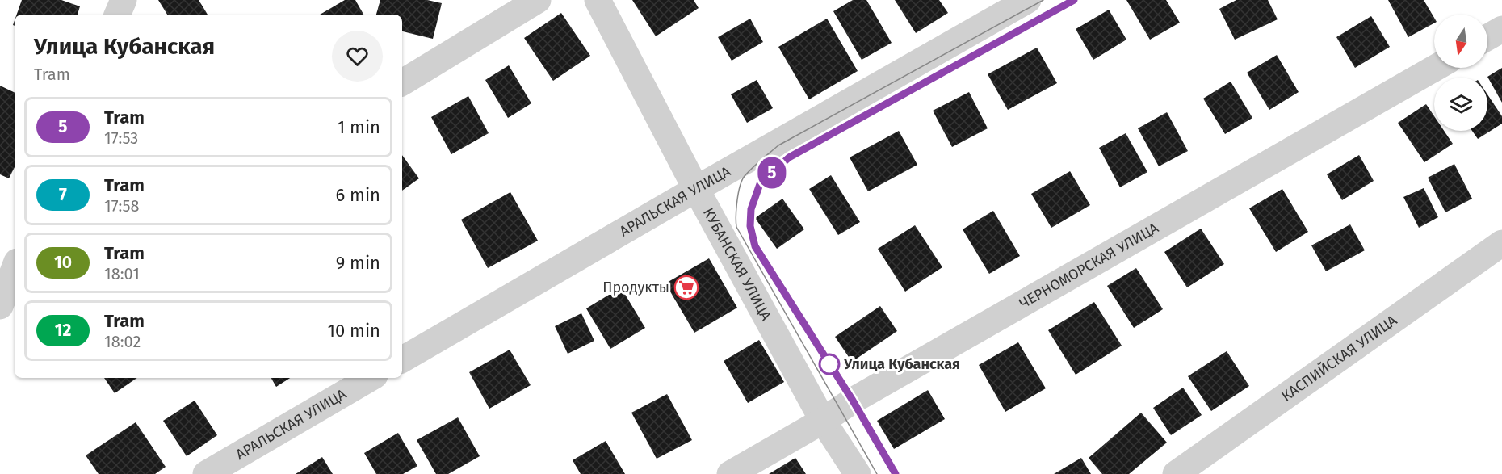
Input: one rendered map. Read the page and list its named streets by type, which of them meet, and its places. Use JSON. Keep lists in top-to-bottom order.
{
  "streets": {
    "street": [
      "АРАЛЬСКАЯ УЛИЦА",
      "КУБАНСКАЯ УЛИЦА",
      "ЧЕРНОМОРСКАЯ УЛИЦА",
      "КАСПИЙСКАЯ УЛИЦА"
    ]
  },
  "crossings": [
    ["АРАЛЬСКАЯ УЛИЦА", "КУБАНСКАЯ УЛИЦА"],
    ["КУБАНСКАЯ УЛИЦА", "ЧЕРНОМОРСКАЯ УЛИЦА"]
  ],
  "places": {
    "supermarket": ["Продукты"],
    "other": ["Улица Кубанская"]
  },
  "lines": ["tram line 5"],
  "north": "bottom",
  "page": {
    "on_map": "5",
    "heading": ["Улица Кубанская", "Tram"],
    "list": [
      {
        "mark": "5",
        "name": "Tram",
        "note": "17:53",
        "value": "1 min"
      },
      {
        "mark": "7",
        "name": "Tram",
        "note": "17:58",
        "value": "6 min"
      },
      {
        "mark": "10",
        "name": "Tram",
        "note": "18:01",
        "value": "9 min"
      },
      {
        "mark": "12",
        "name": "Tram",
        "note": "18:02",
        "value": "10 min"
      }
    ]
  }
}
